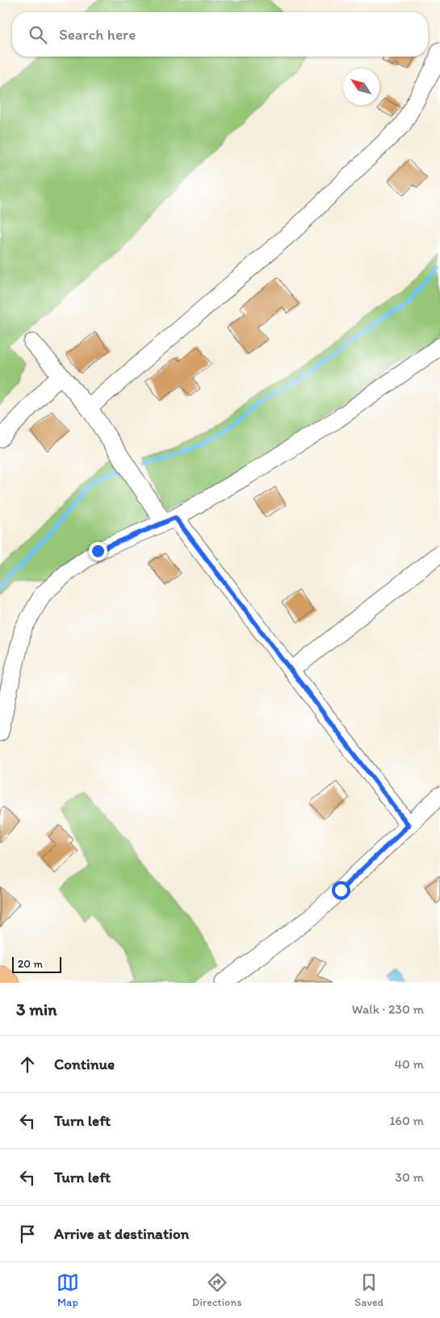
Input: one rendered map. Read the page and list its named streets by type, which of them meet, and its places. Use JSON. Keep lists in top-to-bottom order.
{
  "scale_bar": "20 m",
  "north": "top left",
  "page": {
    "search": "Search here",
    "scale": "20 m",
    "heading": ["3 min", "Walk · 230 m"],
    "list": [
      ["Continue", "40 m"],
      ["Turn left", "160 m"],
      ["Turn left", "30 m"],
      "Arrive at destination"
    ],
    "nav": ["Map", "Directions", "Saved"]
  }
}
